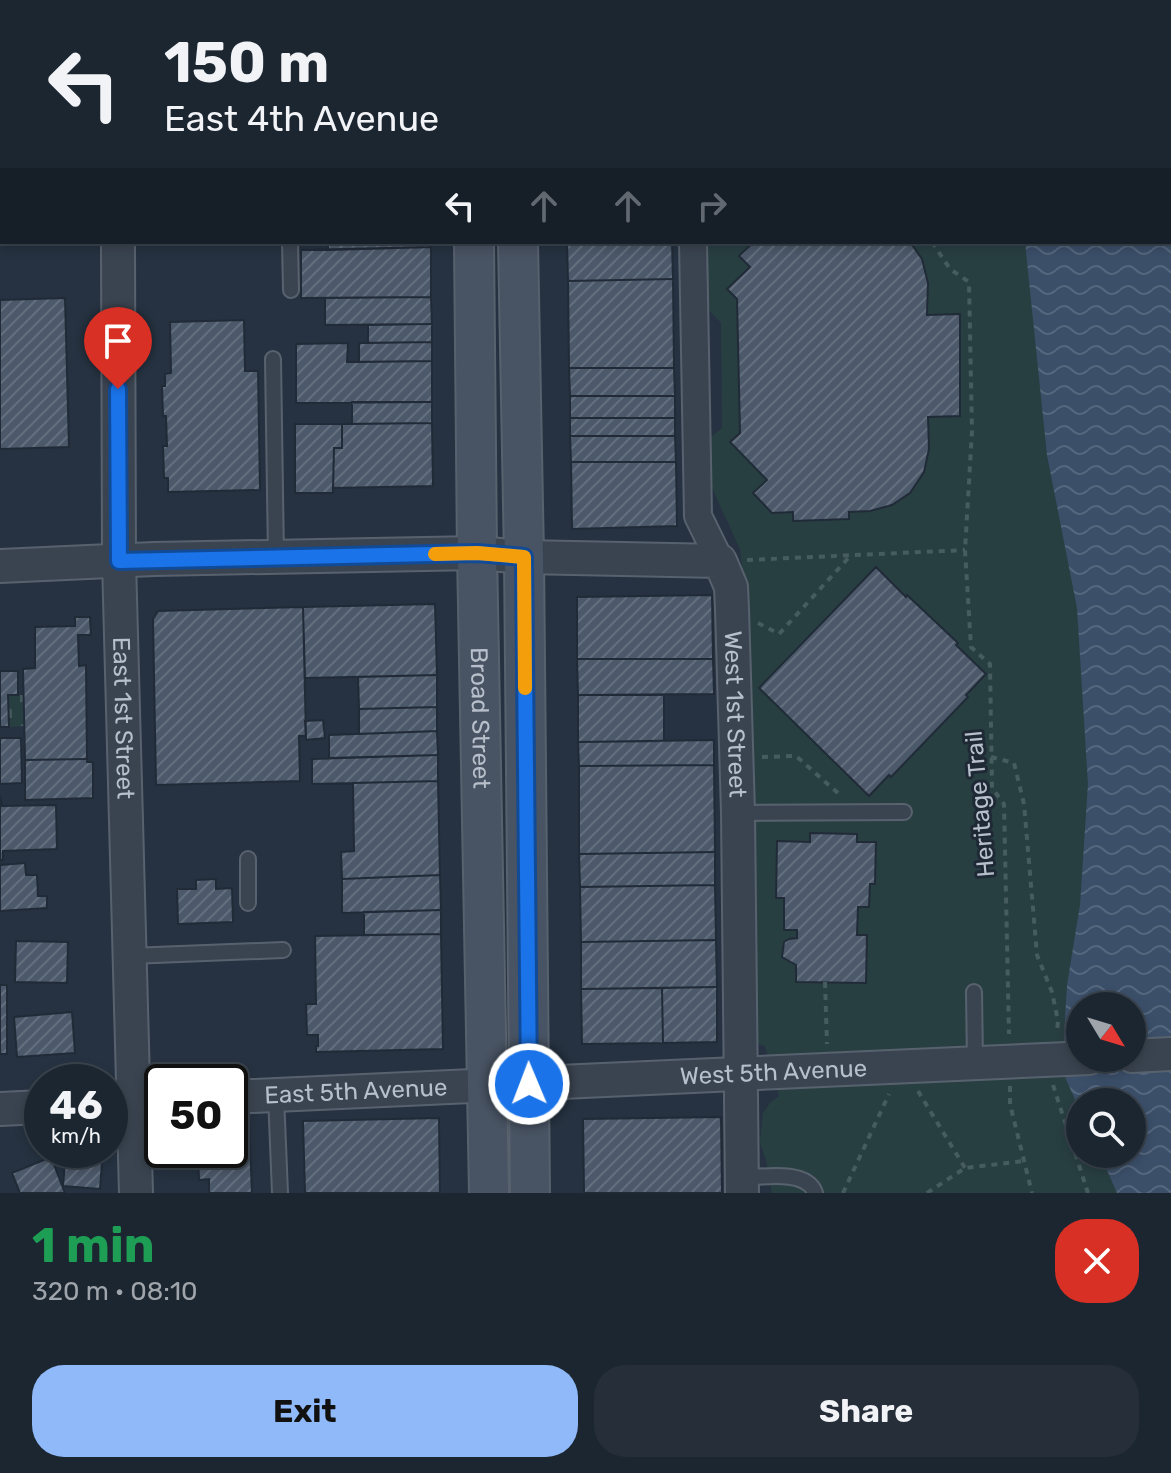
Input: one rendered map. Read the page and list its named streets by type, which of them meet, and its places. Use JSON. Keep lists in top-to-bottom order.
{
  "streets": {
    "main road": ["Broad Street"],
    "street": [
      "West 1st Street",
      "East 1st Street",
      "West 5th Avenue",
      "East 5th Avenue"
    ],
    "path": ["Heritage Trail"]
  },
  "crossings": [
    ["West 1st Street", "West 5th Avenue"],
    ["Broad Street", "West 5th Avenue"],
    ["Broad Street", "East 5th Avenue"],
    ["Heritage Trail", "West 5th Avenue"],
    ["West 5th Avenue", "East 5th Avenue"]
  ],
  "north": "bottom right",
  "page": {
    "turn": ["150 m", "East 4th Avenue"],
    "speed": "46 km/h",
    "limit": "50",
    "heading": ["1 min", "320 m · 08:10"],
    "buttons": ["Exit", "Share"]
  }
}
